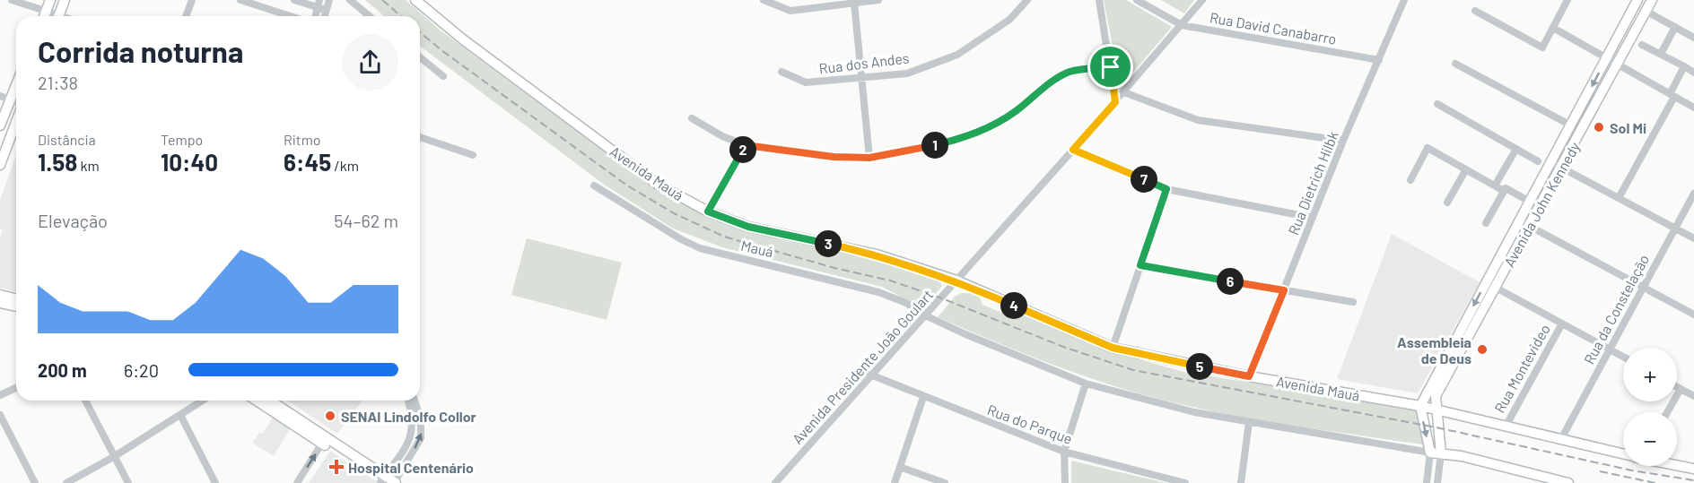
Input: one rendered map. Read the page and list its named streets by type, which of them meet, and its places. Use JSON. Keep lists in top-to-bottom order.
{
  "streets": {
    "main road": ["Avenida Mauá", "Avenida John Kennedy"],
    "street": [
      "Rua David Canabarro",
      "Rua dos Andes",
      "Rua Dietrich Hilbk",
      "Mauá",
      "Rua da Constelação",
      "Avenida Presidente João Goulart",
      "Rua Montevideo",
      "Rua do Parque"
    ]
  },
  "crossings": [
    ["Rua David Canabarro", "Rua Dietrich Hilbk"],
    ["Rua David Canabarro", "Avenida Presidente João Goulart"],
    ["Avenida Mauá", "Rua Dietrich Hilbk"],
    ["Avenida Mauá", "Avenida John Kennedy"],
    ["Avenida Mauá", "Rua da Constelação"],
    ["Avenida Mauá", "Avenida Presidente João Goulart"],
    ["Avenida Mauá", "Rua Montevideo"],
    ["Mauá", "Avenida Presidente João Goulart"],
    ["Avenida Presidente João Goulart", "Rua do Parque"]
  ],
  "places": {
    "other": ["Sol Mi", "Assembleia de Deus", "SENAI Lindolfo Collor"],
    "health": ["Hospital Centenário"]
  },
  "page": {
    "heading": ["Corrida noturna", "21:38"],
    "stats": [
      ["Distância", "1.58 km"],
      ["Tempo", "10:40"],
      ["Ritmo", "6:45 /km"]
    ],
    "pins": [
      "1",
      "2",
      "7",
      "3",
      "6",
      "4",
      "5"
    ],
    "chart": ["Elevação", "54–62 m"],
    "map_buttons": ["+", "−"],
    "list": [
      {
        "name": "200 m",
        "note": "6:20"
      }
    ]
  }
}
